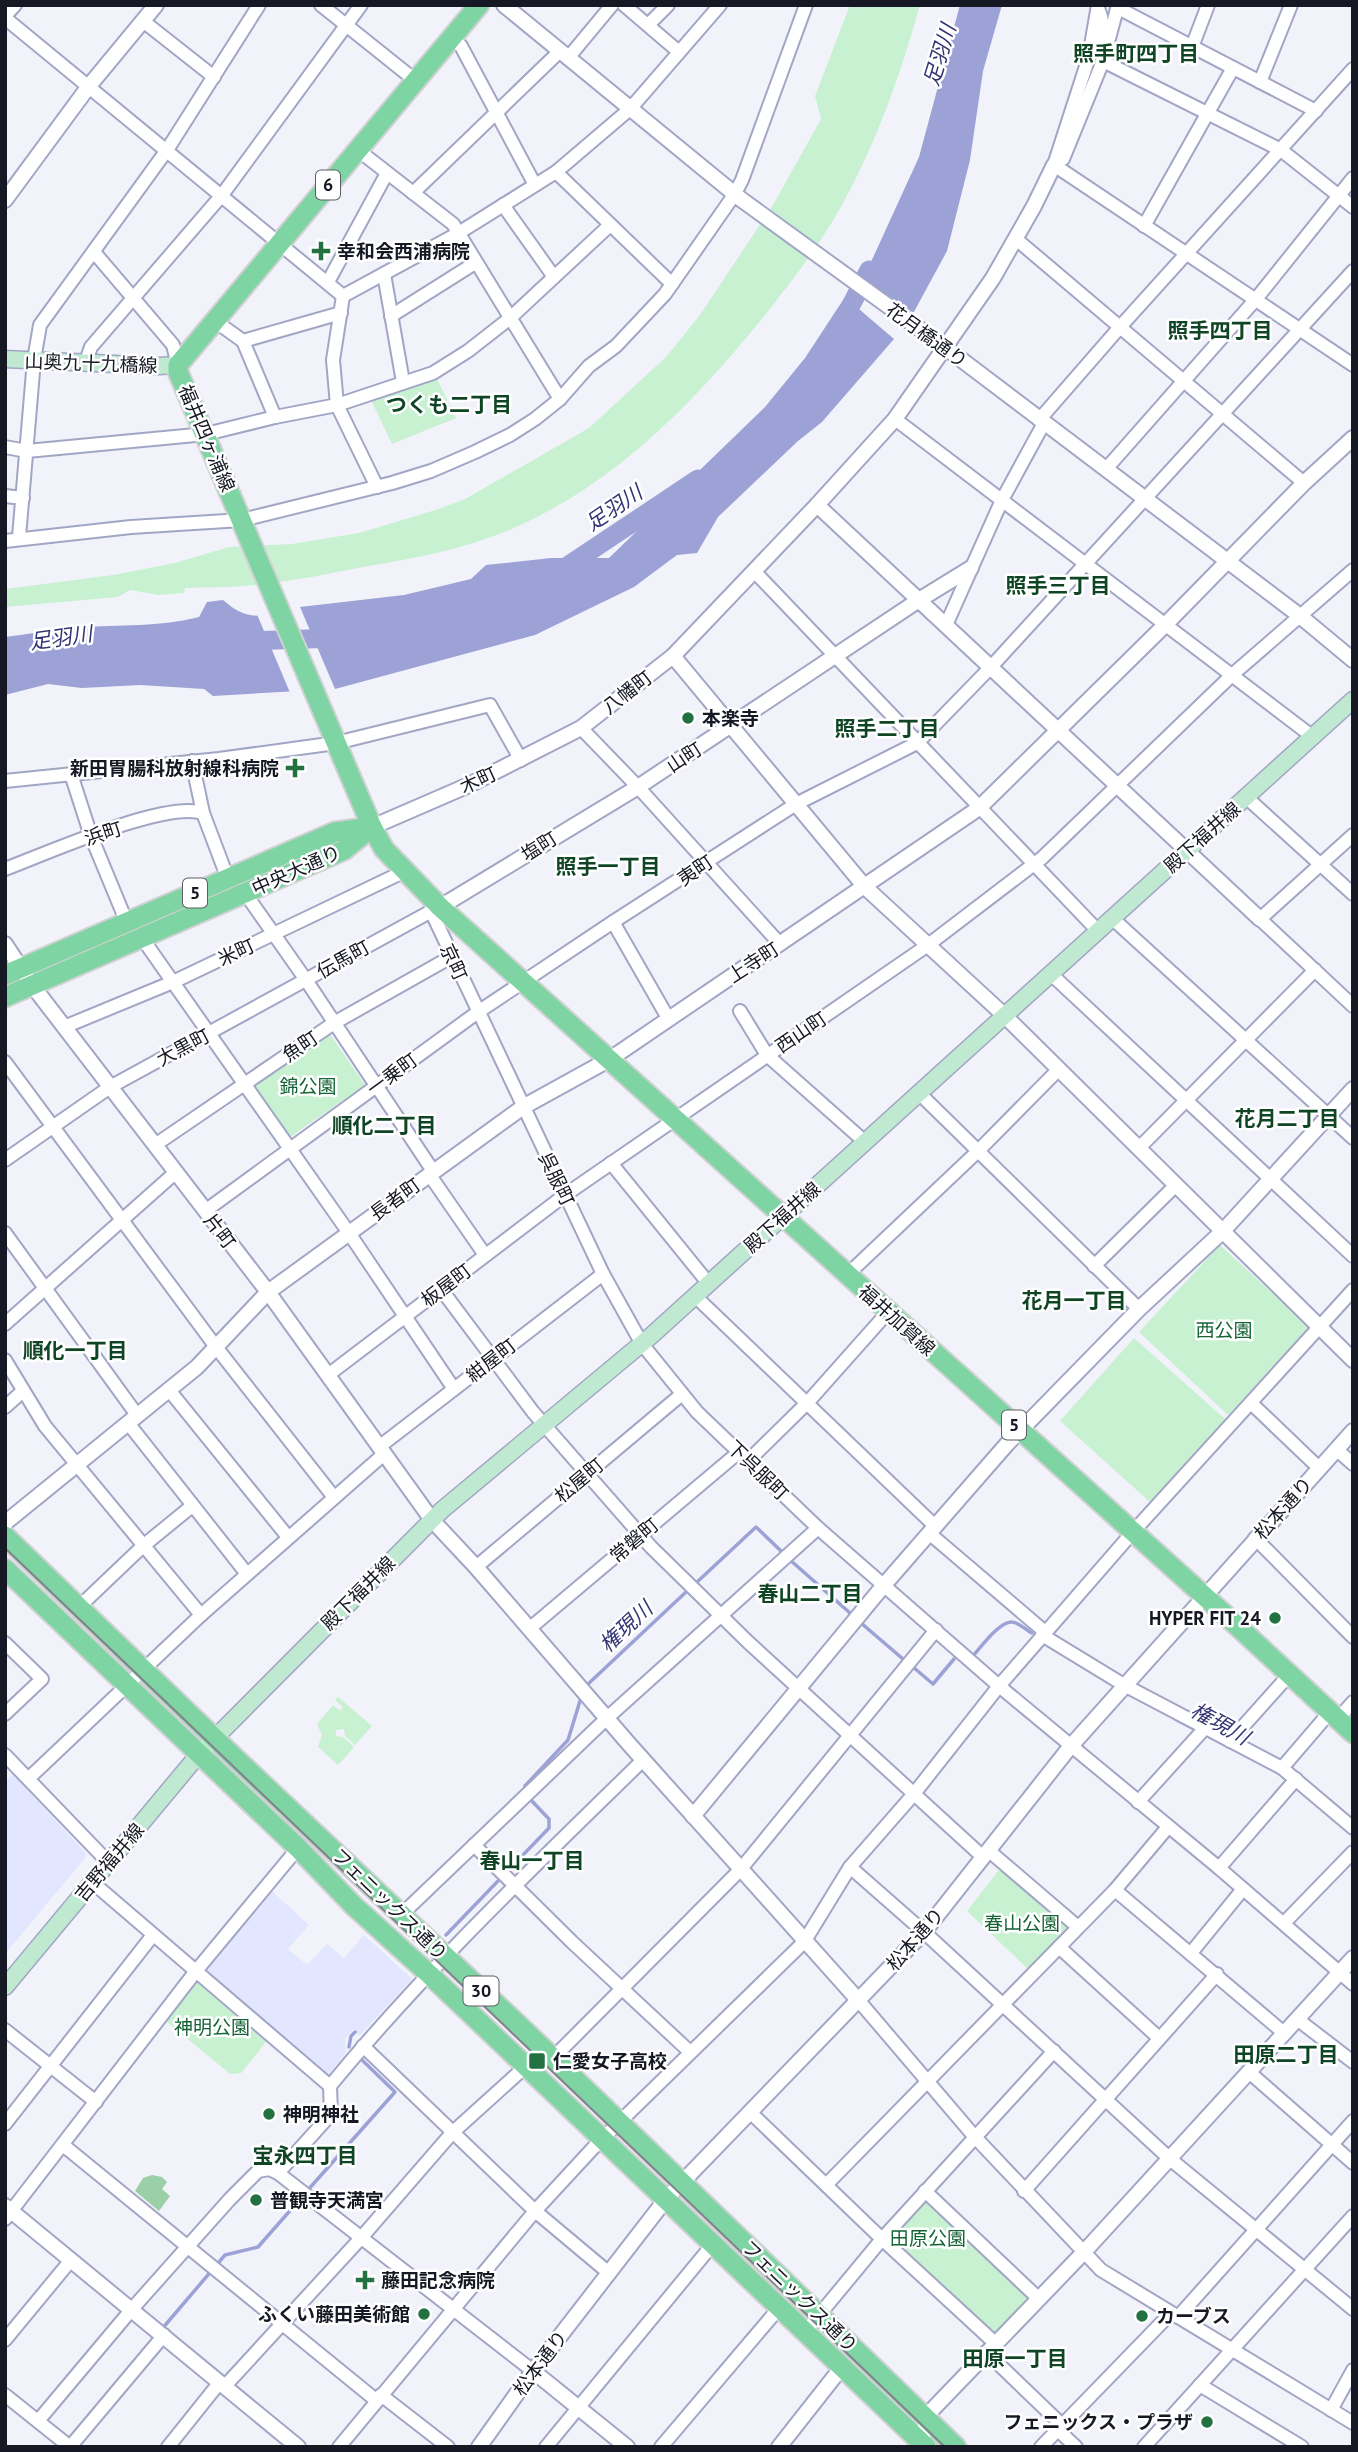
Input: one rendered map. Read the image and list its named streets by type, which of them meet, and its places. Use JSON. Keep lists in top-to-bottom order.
{
  "streets": {
    "main road": [
      "6",
      "山奥九十九橋線",
      "福井四ヶ浦線",
      "殿下福井線",
      "中央大通り",
      "5",
      "京町",
      "福井加賀線",
      "吉野福井線",
      "フェニックス通り",
      "30"
    ],
    "street": [
      "花月橋通り",
      "八幡町",
      "山町",
      "木町",
      "浜町",
      "塩町",
      "夷町",
      "米町",
      "伝馬町",
      "上寺町",
      "西山町",
      "魚町",
      "大黒町",
      "一乗町",
      "呉服町",
      "長者町",
      "片町",
      "板屋町",
      "紺屋町",
      "下呉服町",
      "松屋町",
      "松本通り",
      "常磐町"
    ]
  },
  "crossings": [
    ["花月橋通り", "八幡町"],
    ["花月橋通り", "夷町"],
    ["花月橋通り", "上寺町"],
    ["花月橋通り", "西山町"],
    ["山奥九十九橋線", "福井四ヶ浦線"],
    ["福井四ヶ浦線", "木町"],
    ["福井四ヶ浦線", "中央大通り"],
    ["福井四ヶ浦線", "京町"],
    ["八幡町", "木町"],
    ["山町", "塩町"],
    ["木町", "中央大通り"],
    ["木町", "京町"],
    ["殿下福井線", "呉服町"],
    ["殿下福井線", "片町"],
    ["殿下福井線", "福井加賀線"],
    ["殿下福井線", "吉野福井線"],
    ["殿下福井線", "フェニックス通り"],
    ["塩町", "伝馬町"],
    ["塩町", "京町"],
    ["塩町", "福井加賀線"],
    ["中央大通り", "京町"],
    ["中央大通り", "片町"],
    ["夷町", "一乗町"],
    ["夷町", "福井加賀線"],
    ["米町", "京町"],
    ["米町", "片町"],
    ["伝馬町", "京町"],
    ["伝馬町", "大黒町"],
    ["伝馬町", "福井加賀線"],
    ["京町", "魚町"],
    ["京町", "一乗町"],
    ["京町", "呉服町"],
    ["京町", "福井加賀線"],
    ["上寺町", "呉服町"],
    ["上寺町", "長者町"],
    ["上寺町", "福井加賀線"],
    ["西山町", "呉服町"],
    ["西山町", "板屋町"],
    ["西山町", "福井加賀線"],
    ["魚町", "片町"],
    ["大黒町", "片町"],
    ["一乗町", "呉服町"],
    ["一乗町", "片町"],
    ["一乗町", "福井加賀線"],
    ["呉服町", "長者町"],
    ["呉服町", "板屋町"],
    ["呉服町", "紺屋町"],
    ["呉服町", "下呉服町"],
    ["呉服町", "松屋町"],
    ["長者町", "片町"],
    ["片町", "板屋町"],
    ["片町", "紺屋町"],
    ["片町", "松屋町"],
    ["片町", "松本通り"],
    ["片町", "常磐町"],
    ["福井加賀線", "松本通り"],
    ["福井加賀線", "常磐町"],
    ["紺屋町", "フェニックス通り"],
    ["下呉服町", "松屋町"],
    ["下呉服町", "松本通り"],
    ["下呉服町", "常磐町"],
    ["松本通り", "フェニックス通り"],
    ["吉野福井線", "フェニックス通り"]
  ],
  "districts": [
    "照手町四丁目",
    "照手四丁目",
    "つくも二丁目",
    "照手三丁目",
    "照手二丁目",
    "照手一丁目",
    "花月二丁目",
    "順化二丁目",
    "花月一丁目",
    "順化一丁目",
    "春山二丁目",
    "春山一丁目",
    "田原二丁目",
    "宝永四丁目",
    "田原一丁目"
  ],
  "water": ["足羽川", "権現川"],
  "parks": [
    "錦公園",
    "西公園",
    "春山公園",
    "神明公園",
    "田原公園"
  ],
  "places": {
    "health": ["幸和会西浦病院", "新田胃腸科放射線科病院", "藤田記念病院"],
    "other": [
      "本楽寺",
      "HYPER FIT 24",
      "神明神社",
      "普観寺天満宮",
      "ふくい藤田美術館",
      "カーブス",
      "フェニックス・プラザ"
    ],
    "transit": ["仁愛女子高校"]
  }
}
